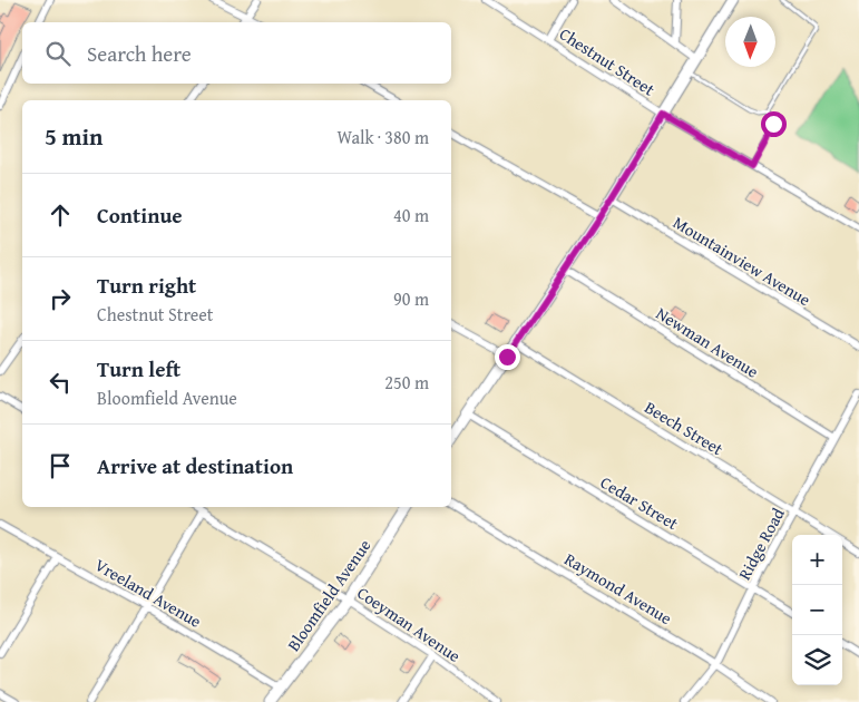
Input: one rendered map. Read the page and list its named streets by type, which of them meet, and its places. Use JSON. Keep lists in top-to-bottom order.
{
  "streets": {
    "street": [
      "Chestnut Street",
      "Mountainview Avenue",
      "Newman Avenue",
      "Beech Street",
      "Cedar Street",
      "Ridge Road",
      "Raymond Avenue",
      "Vreeland Avenue",
      "Bloomfield Avenue",
      "Coeyman Avenue"
    ]
  },
  "crossings": [
    ["Newman Avenue", "Ridge Road"],
    ["Beech Street", "Ridge Road"],
    ["Cedar Street", "Ridge Road"],
    ["Ridge Road", "Raymond Avenue"],
    ["Vreeland Avenue", "Bloomfield Avenue"],
    ["Bloomfield Avenue", "Coeyman Avenue"]
  ],
  "north": "bottom",
  "page": {
    "search": "Search here",
    "heading": ["5 min", "Walk · 380 m"],
    "list": [
      ["Continue", "40 m"],
      ["Turn right", "Chestnut Street", "90 m"],
      ["Turn left", "Bloomfield Avenue", "250 m"],
      "Arrive at destination"
    ],
    "map_buttons": ["+", "−"]
  }
}
